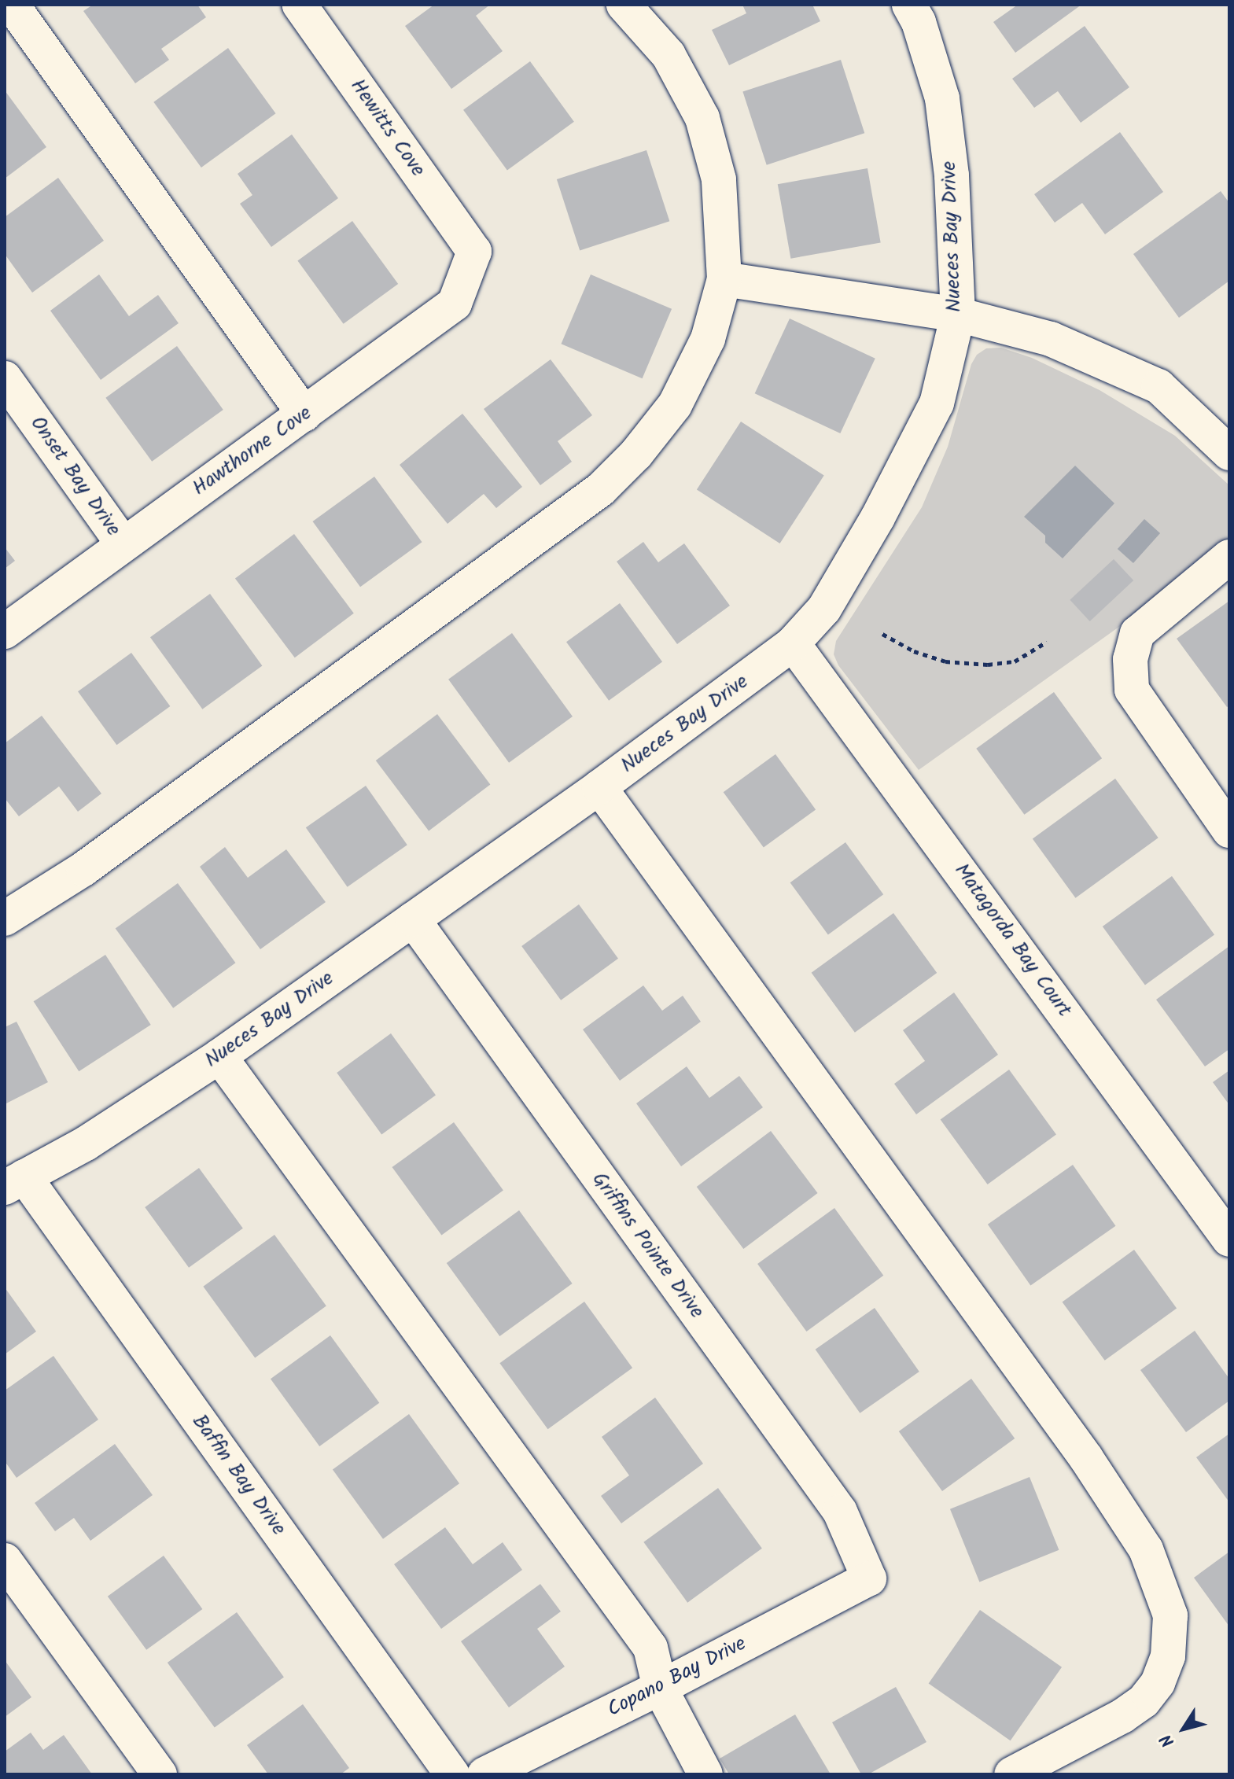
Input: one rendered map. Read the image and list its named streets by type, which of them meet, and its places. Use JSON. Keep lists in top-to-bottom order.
{
  "streets": {
    "street": [
      "Hewitts Cove",
      "Nueces Bay Drive",
      "Hawthorne Cove",
      "Onset Bay Drive",
      "Matagorda Bay Court",
      "Griffins Pointe Drive",
      "Baffin Bay Drive",
      "Copano Bay Drive"
    ]
  },
  "crossings": [
    ["Hewitts Cove", "Hawthorne Cove"],
    ["Nueces Bay Drive", "Matagorda Bay Court"],
    ["Nueces Bay Drive", "Griffins Pointe Drive"],
    ["Nueces Bay Drive", "Baffin Bay Drive"],
    ["Hawthorne Cove", "Onset Bay Drive"],
    ["Griffins Pointe Drive", "Copano Bay Drive"]
  ],
  "north": "bottom left"
}
